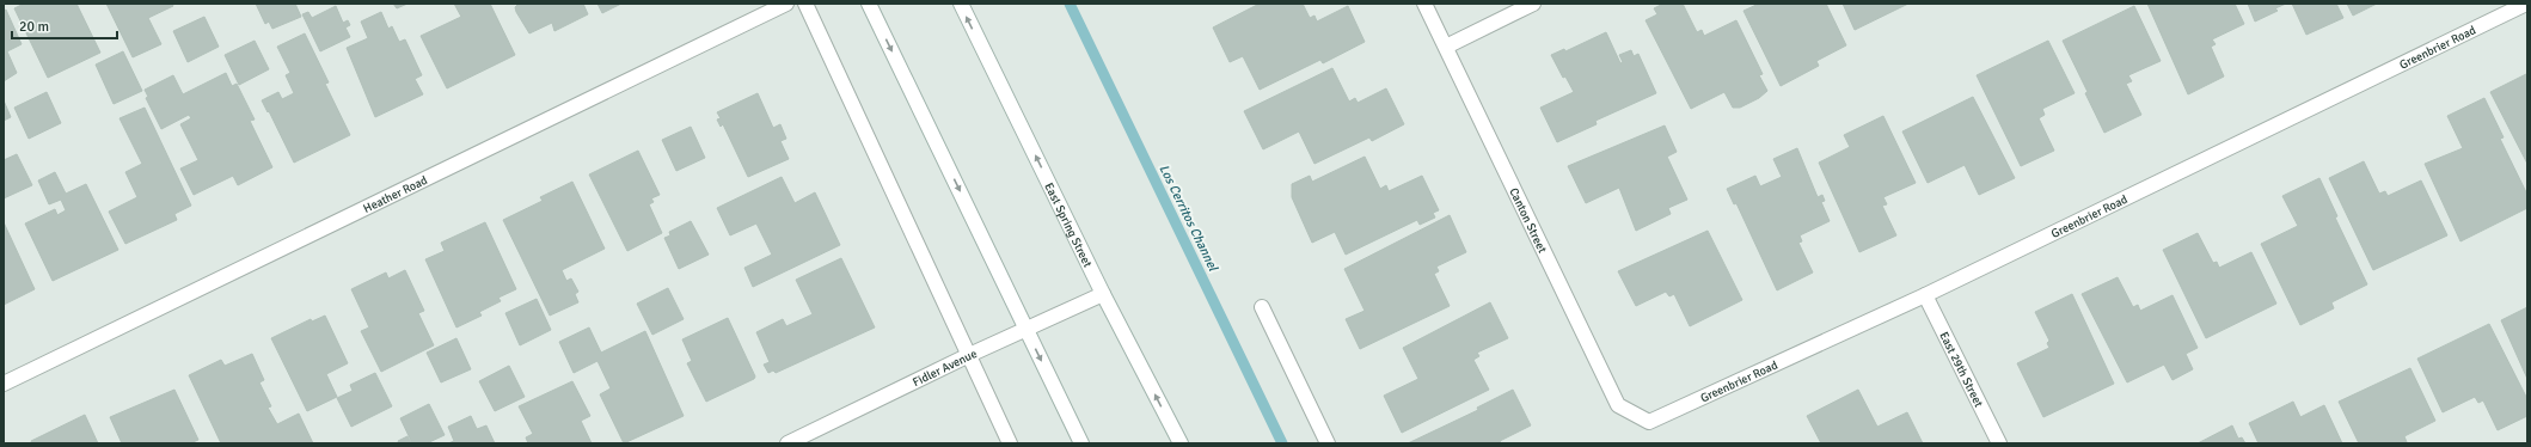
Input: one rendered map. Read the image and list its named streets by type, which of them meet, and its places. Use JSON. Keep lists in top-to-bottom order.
{
  "streets": {
    "street": [
      "Greenbrier Road",
      "Heather Road",
      "Canton Street",
      "East Spring Street",
      "Fidler Avenue",
      "East 29th Street"
    ]
  },
  "crossings": [
    ["Greenbrier Road", "Canton Street"],
    ["Greenbrier Road", "East 29th Street"],
    ["East Spring Street", "Fidler Avenue"]
  ],
  "water": ["Los Cerritos Channel"],
  "scale_bar": "20 m"
}
